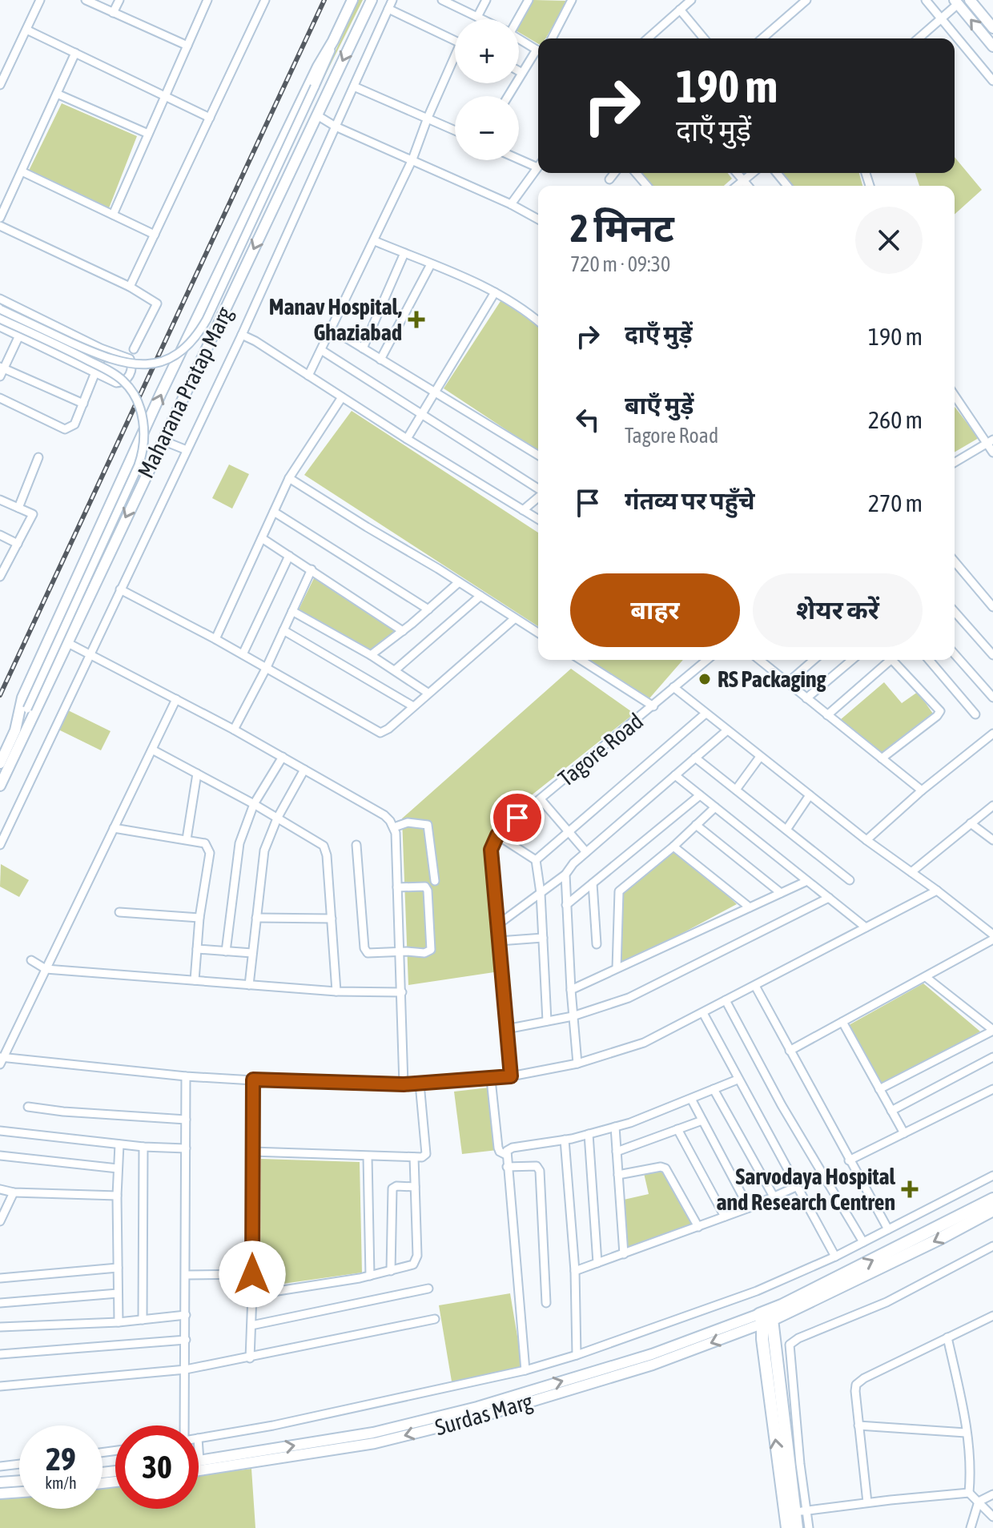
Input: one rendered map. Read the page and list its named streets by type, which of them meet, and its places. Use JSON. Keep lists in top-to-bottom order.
{
  "streets": {
    "main road": ["Maharana Pratap Marg", "Surdas Marg"],
    "street": ["Tagore Road"]
  },
  "places": {
    "health": ["Manav Hospital, Ghaziabad", "Sarvodaya Hospital and Research Centren"],
    "other": ["RS Packaging"]
  },
  "page": {
    "map_buttons": ["+", "−"],
    "turn": ["190 m", "दाएँ मुड़ें"],
    "heading": ["2 मिनट", "720 m · 09:30"],
    "list": [
      {
        "name": "दाएँ मुड़ें",
        "value": "190 m"
      },
      {
        "name": "बाएँ मुड़ें",
        "note": "Tagore Road",
        "value": "260 m"
      },
      {
        "name": "गंतव्य पर पहुँचे",
        "value": "270 m"
      }
    ],
    "buttons": ["बाहर", "शेयर करें"],
    "speed": "29 km/h",
    "limit": "30"
  }
}
